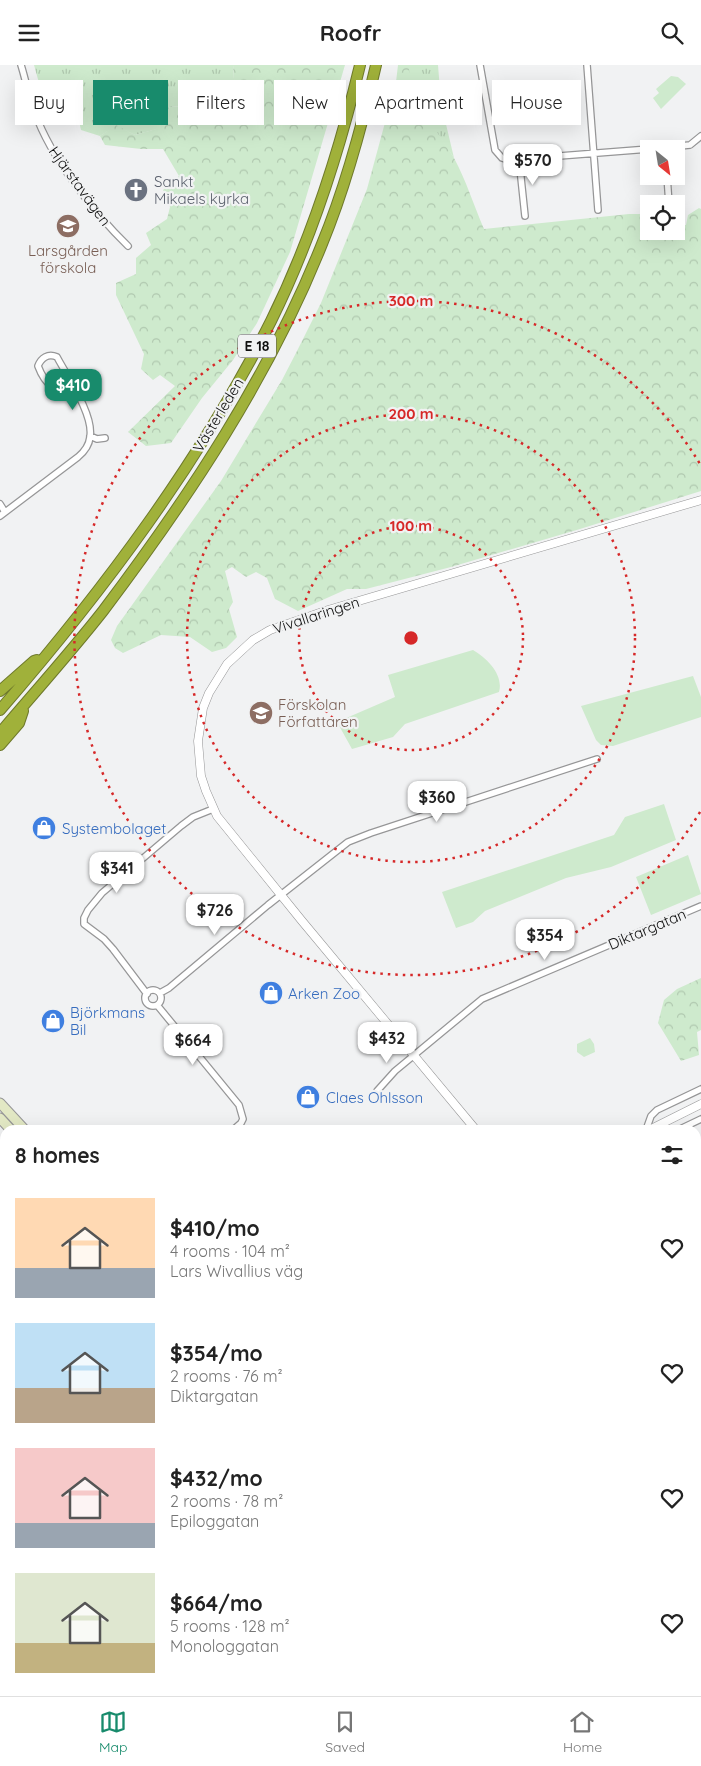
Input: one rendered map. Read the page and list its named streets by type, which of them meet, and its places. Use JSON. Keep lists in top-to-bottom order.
{
  "streets": {
    "highway": ["E 18", "Västerleden"],
    "street": ["Hjärstavägen", "Vivallaringen", "Diktargatan"]
  },
  "crossings": [
    ["E 18", "Västerleden"],
    ["Vivallaringen", "Diktargatan"]
  ],
  "places": {
    "church": ["Sankt Mikaels kyrka"],
    "school or university": ["Larsgården förskola", "Förskolan Författaren"],
    "shop": [
      "Systembolaget",
      "Arken Zoo",
      "Björkmans Bil",
      "Claes Ohlsson"
    ]
  },
  "north": "bottom right",
  "page": {
    "header": "Roofr",
    "chip": [
      "Buy",
      "Rent",
      "Filters",
      "New",
      "Apartment",
      "House"
    ],
    "price": [
      "$570",
      "$410",
      "$360",
      "$341",
      "$726",
      "$354",
      "$432",
      "$664"
    ],
    "heading": "8 homes",
    "list": [
      {
        "name": "$410/mo",
        "note": "4 rooms · 104 m² · Lars Wivallius väg"
      },
      {
        "name": "$354/mo",
        "note": "2 rooms · 76 m² · Diktargatan"
      },
      {
        "name": "$432/mo",
        "note": "2 rooms · 78 m² · Epiloggatan"
      },
      {
        "name": "$664/mo",
        "note": "5 rooms · 128 m² · Monologgatan"
      }
    ],
    "tabs": ["Map", "Saved", "Home"]
  },
  "rings": ["300 m", "200 m", "100 m"]
}
